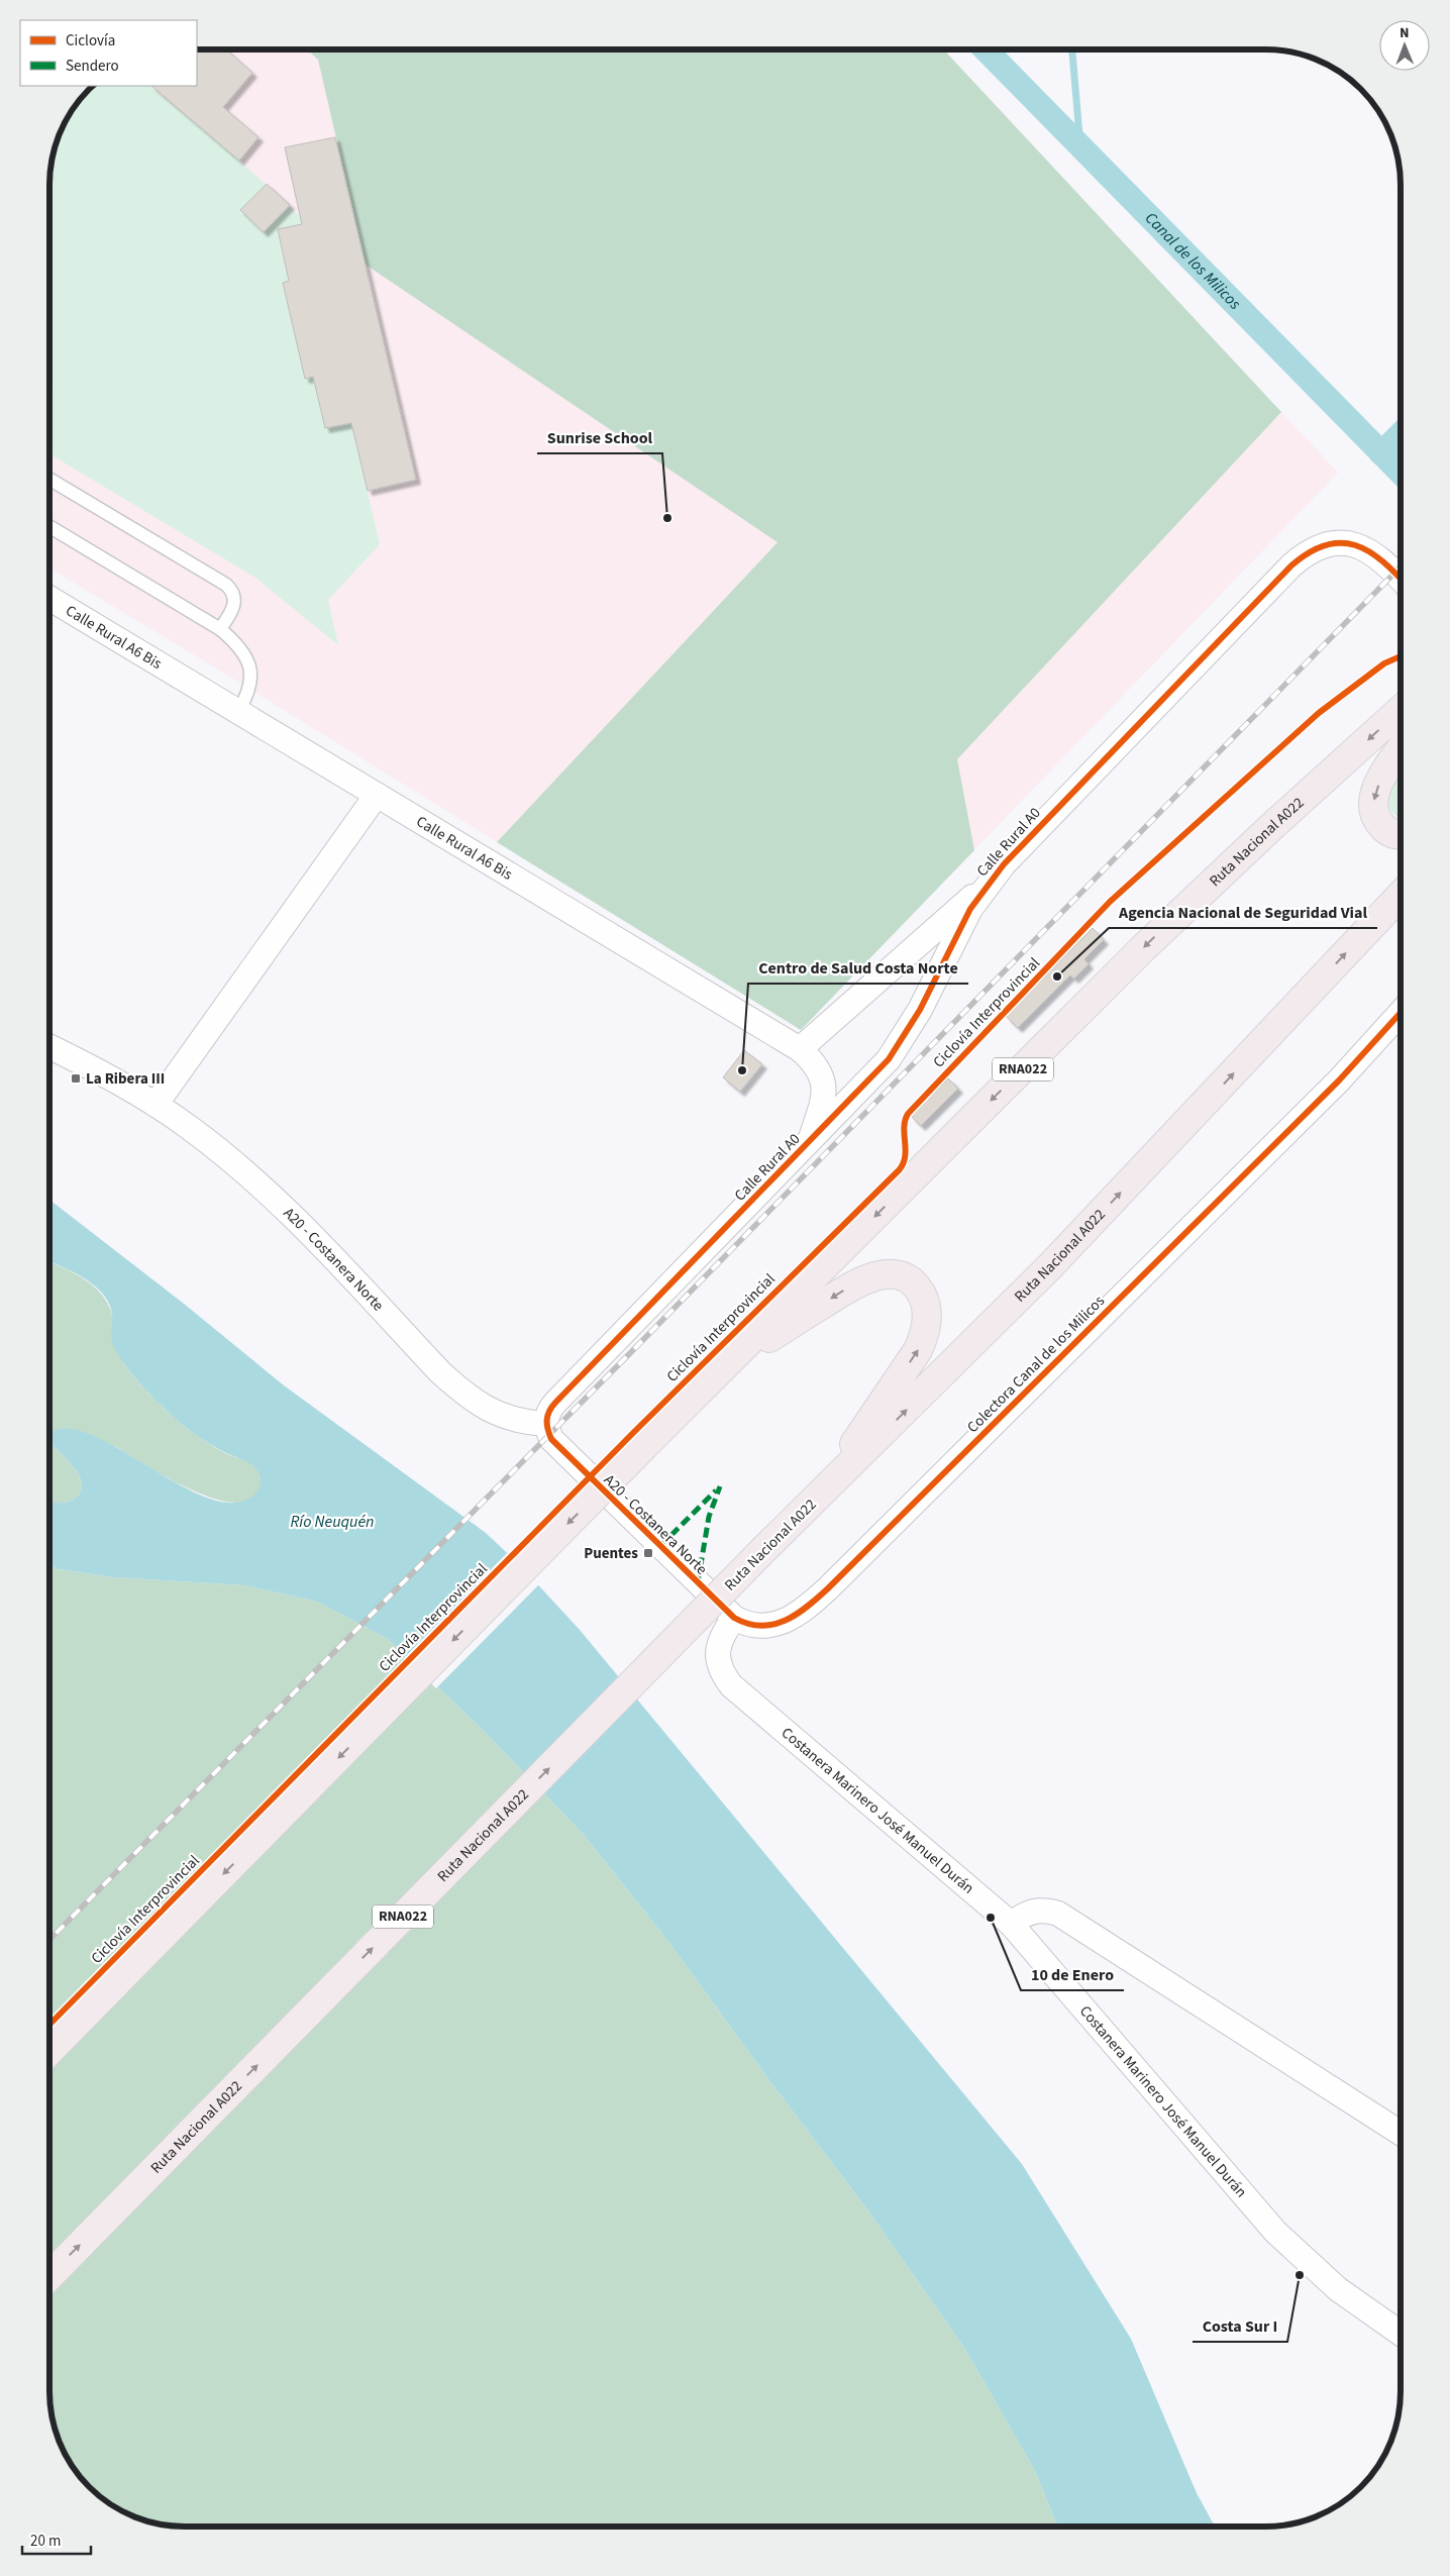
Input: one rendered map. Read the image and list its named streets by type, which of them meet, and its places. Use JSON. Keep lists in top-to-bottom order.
{
  "streets": {
    "highway": ["Ruta Nacional A022", "RNA022"],
    "street": [
      "Calle Rural A6 Bis",
      "Calle Rural A0",
      "A20 - Costanera Norte",
      "Colectora Canal de los Milicos",
      "Costanera Marinero José Manuel Durán"
    ],
    "cycle path": ["Ciclovía Interprovincial"]
  },
  "crossings": [
    ["Calle Rural A6 Bis", "Calle Rural A0"],
    ["Calle Rural A0", "A20 - Costanera Norte"],
    ["A20 - Costanera Norte", "Colectora Canal de los Milicos"],
    ["A20 - Costanera Norte", "Costanera Marinero José Manuel Durán"],
    ["Colectora Canal de los Milicos", "Costanera Marinero José Manuel Durán"]
  ],
  "water": ["Canal de los Milicos", "Río Neuquén"],
  "places": {
    "other": [
      "Sunrise School",
      "Agencia Nacional de Seguridad Vial",
      "Centro de Salud Costa Norte",
      "10 de Enero",
      "Costa Sur I"
    ],
    "transit": ["La Ribera III", "Puentes"]
  },
  "legend": ["Ciclovía", "Sendero"],
  "scale_bar": "20 m",
  "north": "top"
}
